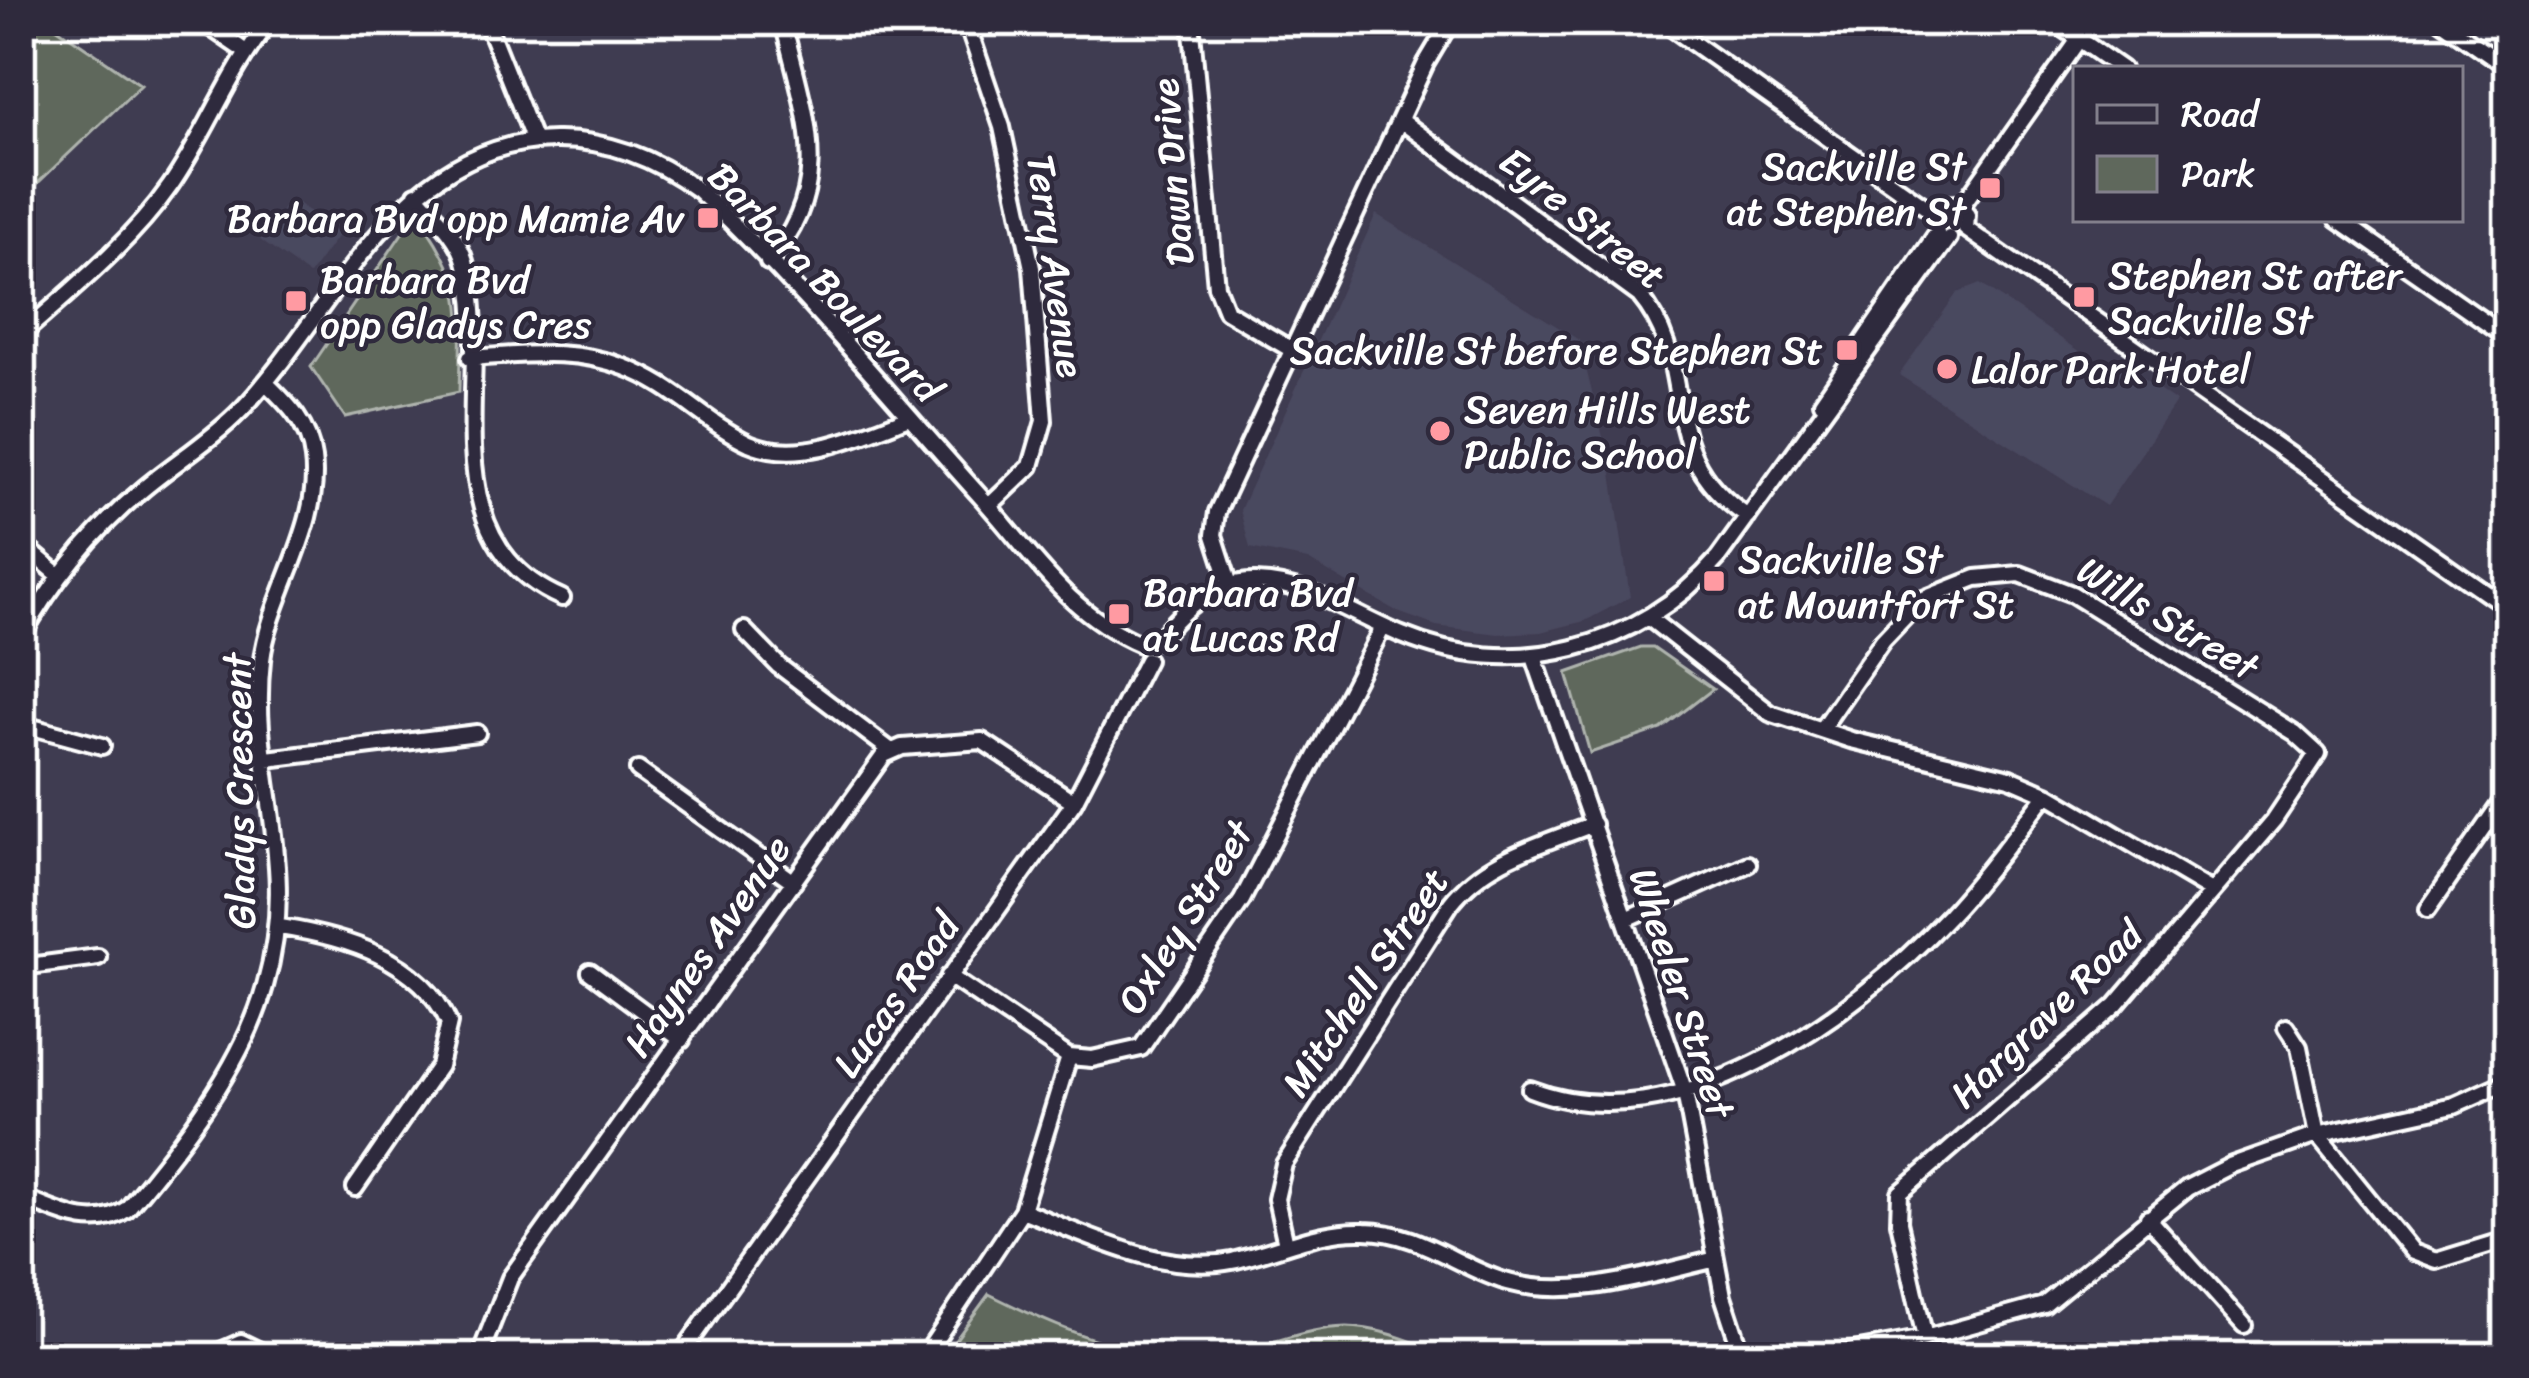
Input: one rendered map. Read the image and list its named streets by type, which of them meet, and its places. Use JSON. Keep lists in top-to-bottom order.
{
  "streets": {
    "street": [
      "Dawn Drive",
      "Eyre Street",
      "Terry Avenue",
      "Barbara Boulevard",
      "Wills Street",
      "Gladys Crescent",
      "Oxley Street",
      "Haynes Avenue",
      "Mitchell Street",
      "Wheeler Street",
      "Lucas Road",
      "Hargrave Road"
    ]
  },
  "crossings": [
    ["Terry Avenue", "Barbara Boulevard"],
    ["Barbara Boulevard", "Gladys Crescent"],
    ["Wills Street", "Hargrave Road"],
    ["Mitchell Street", "Wheeler Street"]
  ],
  "places": {
    "transit": [
      "Sackville St at Stephen St",
      "Barbara Bvd opp Mamie Av",
      "Stephen St after Sackville St",
      "Barbara Bvd opp Gladys Cres",
      "Sackville St before Stephen St",
      "Sackville St at Mountfort St",
      "Barbara Bvd at Lucas Rd"
    ],
    "other": ["Lalor Park Hotel", "Seven Hills West Public School"]
  },
  "legend": ["Road", "Park"]
}
